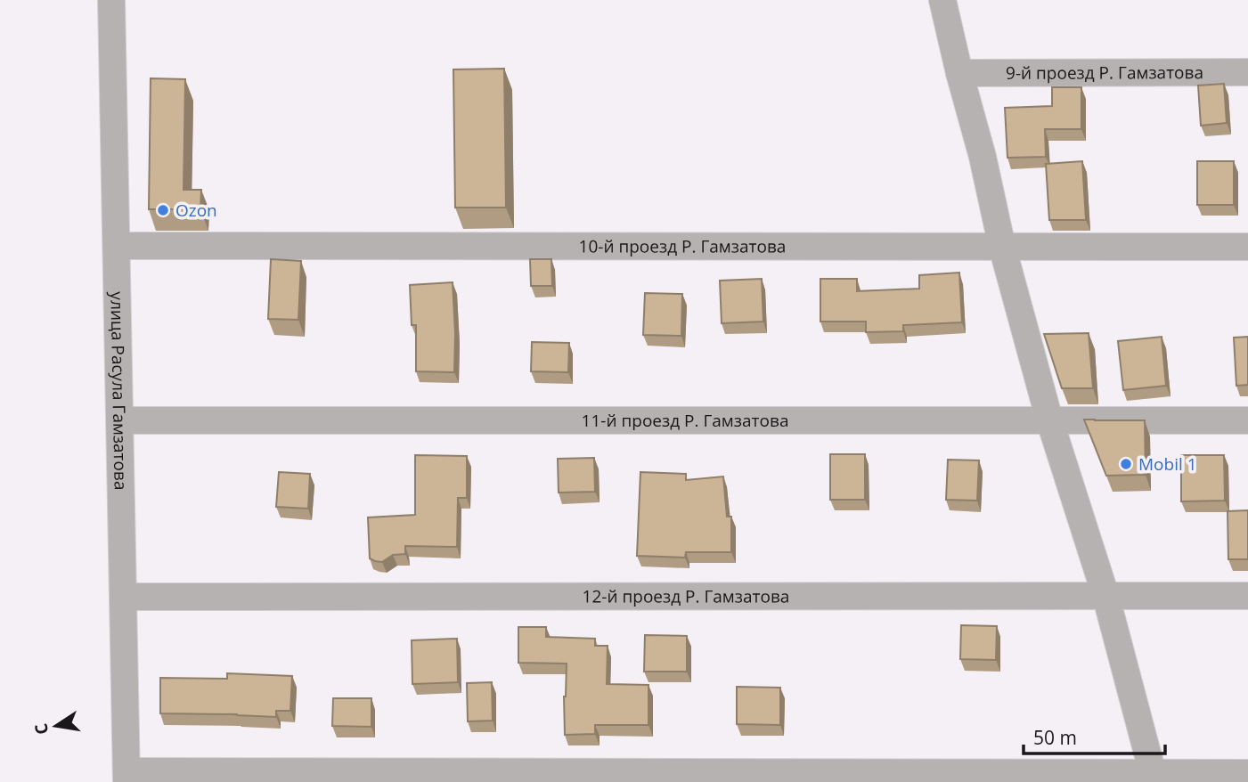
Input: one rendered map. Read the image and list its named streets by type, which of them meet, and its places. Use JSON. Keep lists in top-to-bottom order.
{
  "streets": {
    "street": [
      "9-й проезд Р. Гамзатова",
      "10-й проезд Р. Гамзатова",
      "улица Расула Гамзатова",
      "11-й проезд Р. Гамзатова",
      "12-й проезд Р. Гамзатова"
    ]
  },
  "crossings": [
    ["10-й проезд Р. Гамзатова", "улица Расула Гамзатова"],
    ["улица Расула Гамзатова", "11-й проезд Р. Гамзатова"],
    ["улица Расула Гамзатова", "12-й проезд Р. Гамзатова"]
  ],
  "places": ["Ozon", "Mobil 1"],
  "scale_bar": "50 m",
  "north": "left"
}
